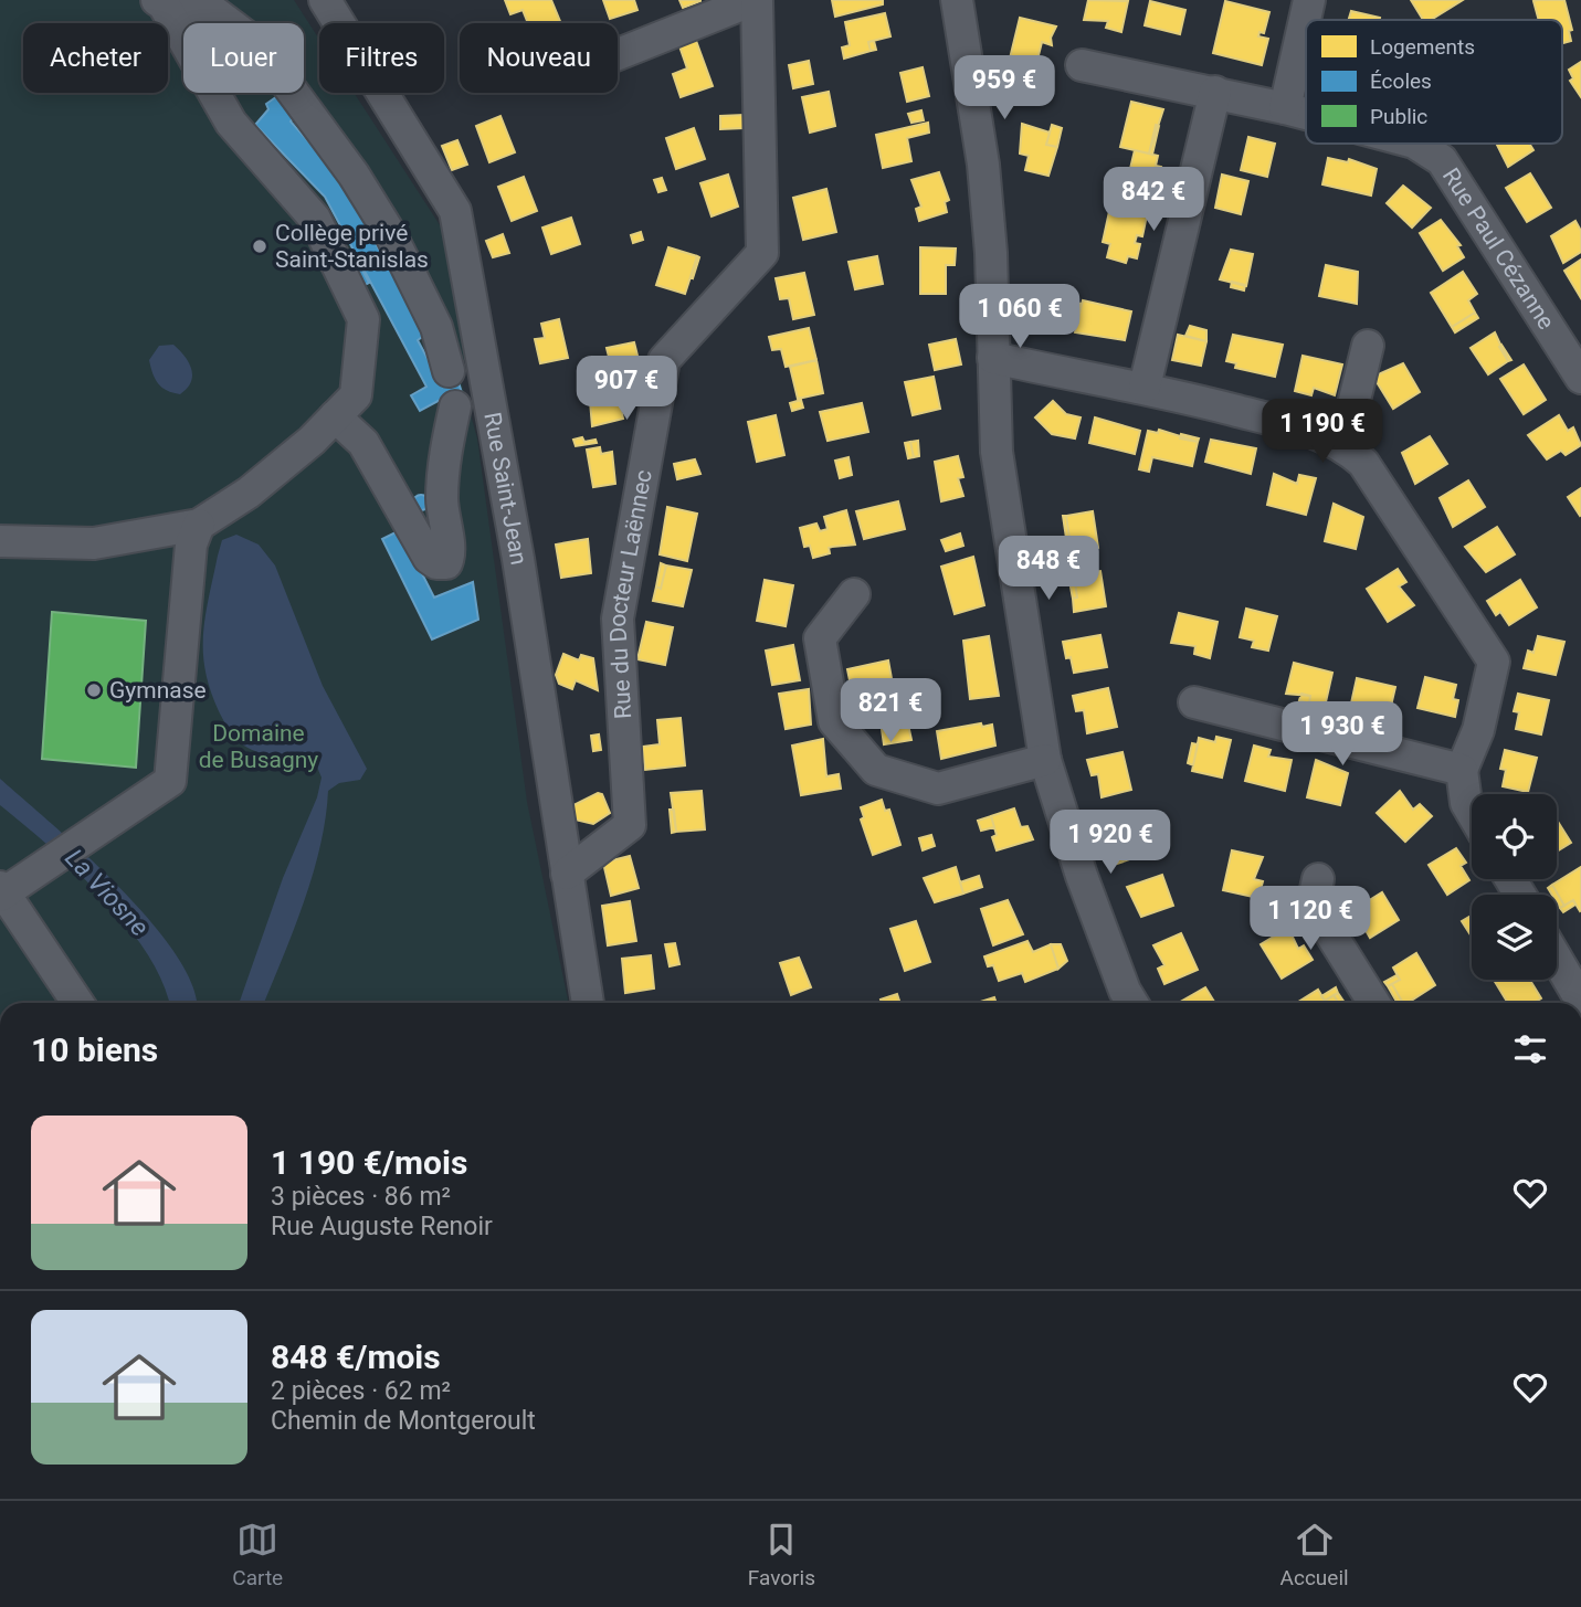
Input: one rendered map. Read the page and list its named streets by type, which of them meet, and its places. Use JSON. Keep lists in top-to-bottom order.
{
  "streets": {
    "street": ["Rue Paul Cézanne", "Rue Saint-Jean", "Rue du Docteur Laënnec"]
  },
  "crossings": [
    ["Rue Saint-Jean", "Rue du Docteur Laënnec"]
  ],
  "water": ["La Viosne"],
  "parks": ["Domaine de Busagny"],
  "places": ["Collège privé Saint-Stanislas", "Gymnase"],
  "legend": ["Logements", "Écoles", "Public"],
  "page": {
    "chip": [
      "Acheter",
      "Louer",
      "Filtres",
      "Nouveau"
    ],
    "price": [
      "959 €",
      "842 €",
      "1 060 €",
      "907 €",
      "1 190 €",
      "848 €",
      "821 €",
      "1 930 €",
      "1 920 €",
      "1 120 €"
    ],
    "heading": "10 biens",
    "list": [
      {
        "name": "1 190 €/mois",
        "note": "3 pièces · 86 m² · Rue Auguste Renoir"
      },
      {
        "name": "848 €/mois",
        "note": "2 pièces · 62 m² · Chemin de Montgeroult"
      }
    ],
    "tabs": ["Carte", "Favoris", "Accueil"]
  }
}
